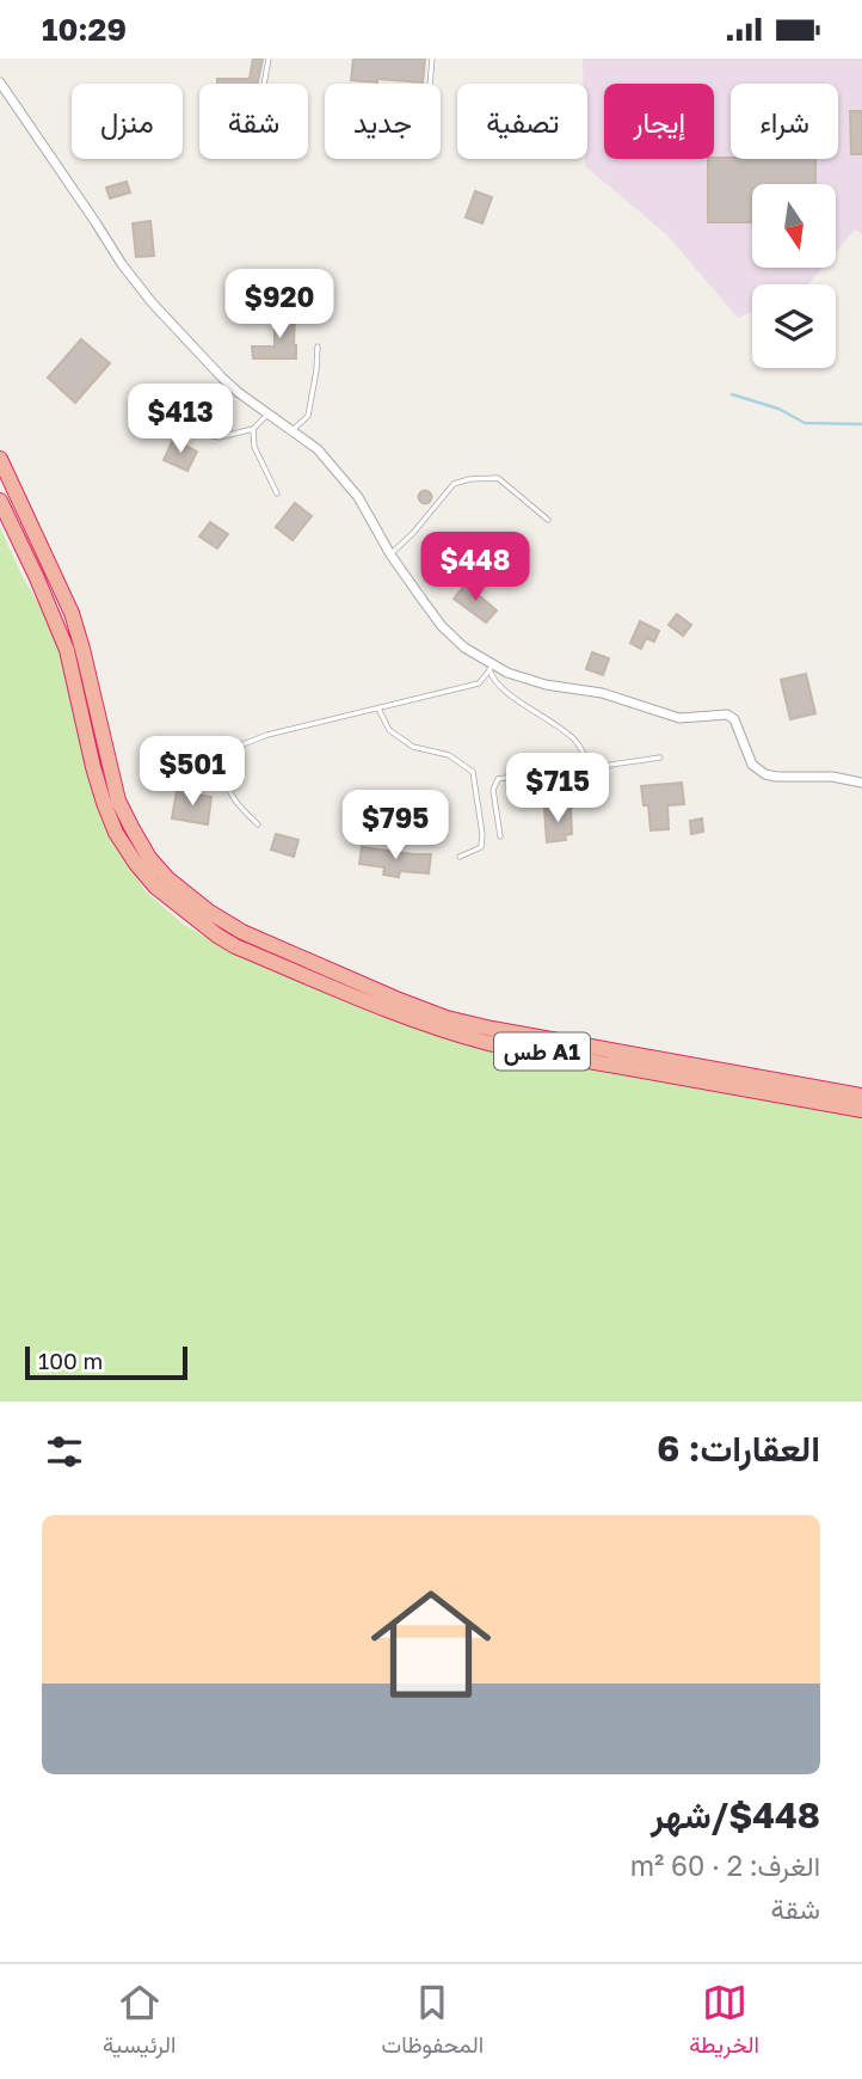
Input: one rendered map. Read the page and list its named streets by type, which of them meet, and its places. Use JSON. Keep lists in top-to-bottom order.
{
  "streets": {
    "highway": ["طس A1"]
  },
  "scale_bar": "100 m",
  "north": "bottom",
  "page": {
    "status": "10:29",
    "chip": [
      "شراء",
      "إيجار",
      "تصفية",
      "جديد",
      "شقة",
      "منزل"
    ],
    "price": [
      "$920",
      "$413",
      "$448",
      "$501",
      "$715",
      "$795"
    ],
    "scale": "100 m",
    "heading": "العقارات: 6",
    "list": [
      {
        "name": "$448/شهر",
        "note": "الغرف: 2 · 60 m² · شقة"
      }
    ],
    "tabs": ["الخريطة", "المحفوظات", "الرئيسية"]
  }
}
